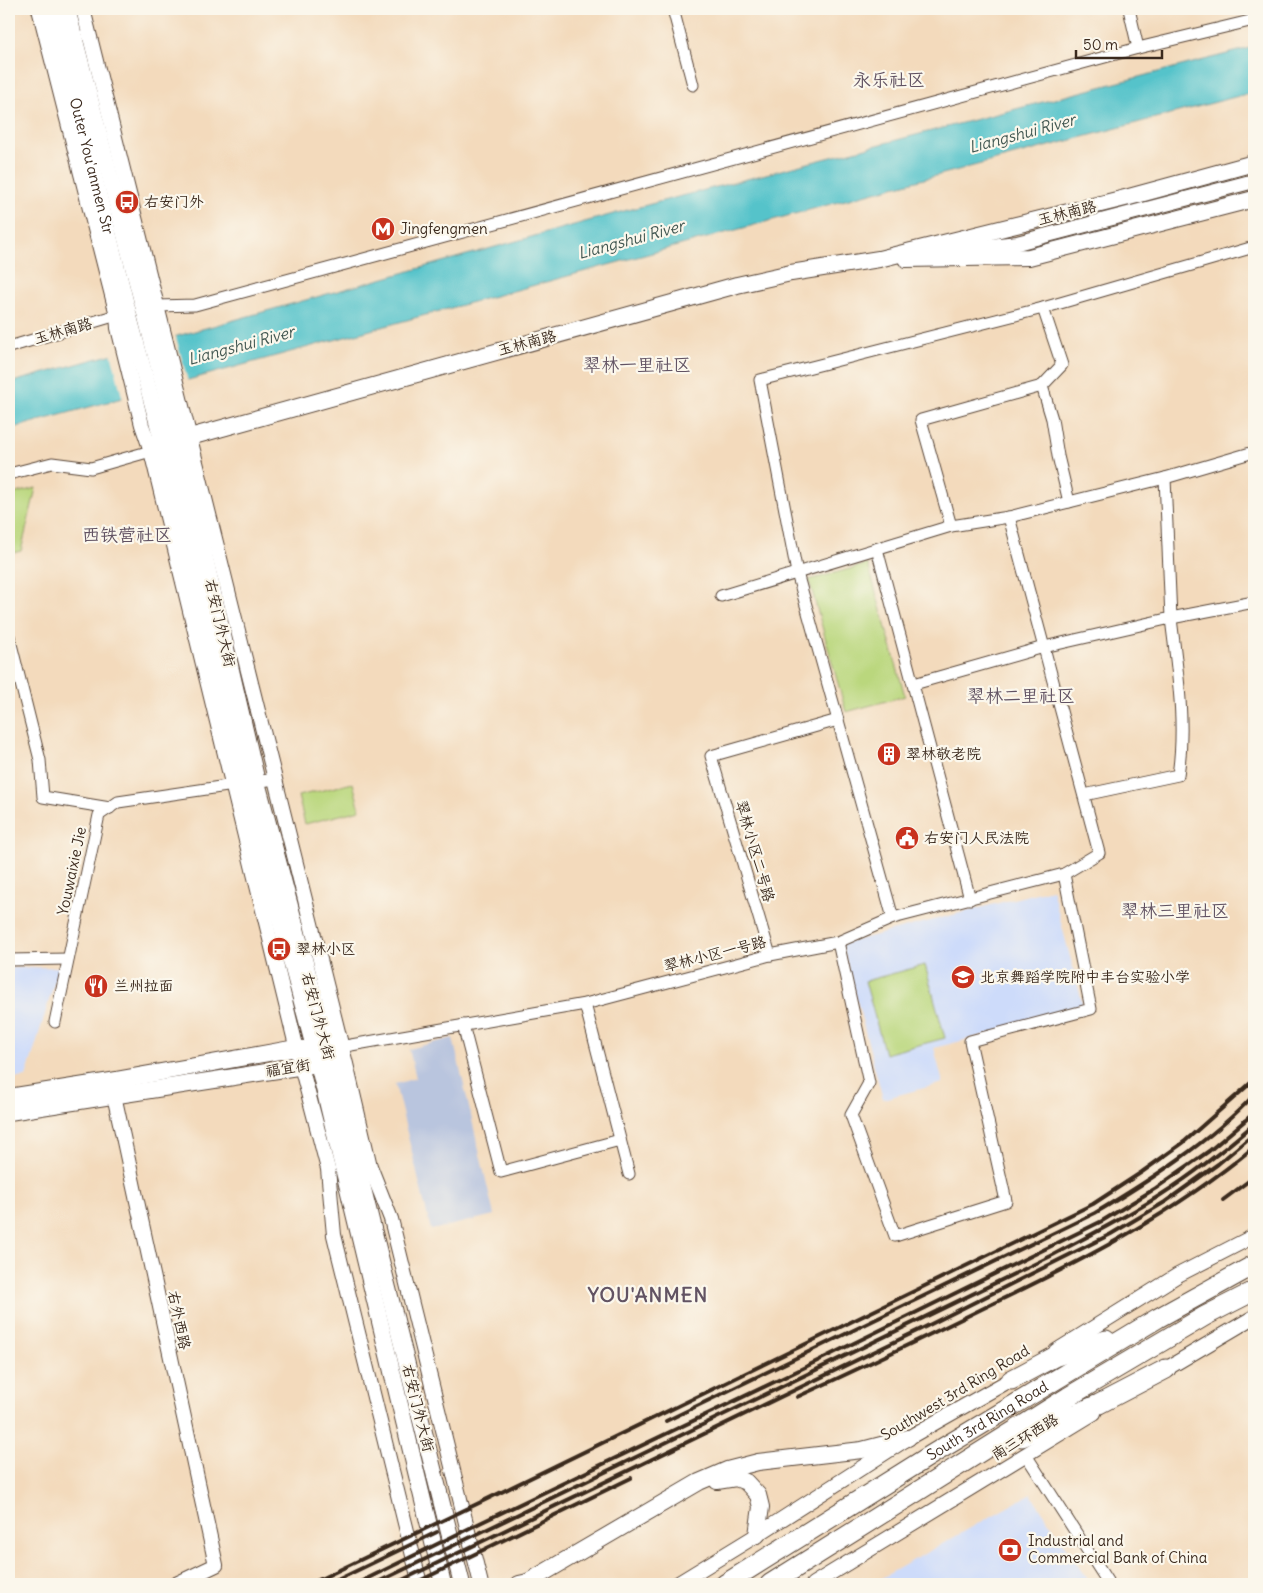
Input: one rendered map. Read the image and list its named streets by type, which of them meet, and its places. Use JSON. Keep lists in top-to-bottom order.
{
  "streets": {
    "highway": ["South 3rd Ring Road"],
    "main road": [
      "Outer You'anmen Str",
      "玉林南路",
      "右安门外大街",
      "福宜街"
    ],
    "street": [
      "翠林小区二号路",
      "Youwaixie Jie",
      "翠林小区一号路",
      "右外西路",
      "Southwest 3rd Ring Road",
      "南三环西路"
    ]
  },
  "crossings": [
    ["Outer You'anmen Str", "玉林南路"],
    ["Outer You'anmen Str", "右安门外大街"],
    ["玉林南路", "右安门外大街"],
    ["右安门外大街", "翠林小区一号路"],
    ["右安门外大街", "福宜街"],
    ["翠林小区二号路", "翠林小区一号路"],
    ["翠林小区一号路", "福宜街"],
    ["福宜街", "右外西路"]
  ],
  "districts": [
    "永乐社区",
    "翠林一里社区",
    "西铁营社区",
    "翠林二里社区",
    "翠林三里社区",
    "YOU'ANMEN"
  ],
  "water": ["Liangshui River"],
  "places": {
    "bus stop": ["右安门外", "翠林小区"],
    "metro station": ["Jingfengmen"],
    "building": ["翠林敬老院"],
    "public building": ["右安门人民法院"],
    "school or university": ["北京舞蹈学院附中丰台实验小学"],
    "restaurant": ["兰州拉面"],
    "bank": ["Industrial and Commercial Bank of China"]
  },
  "scale_bar": "50 m"
}
